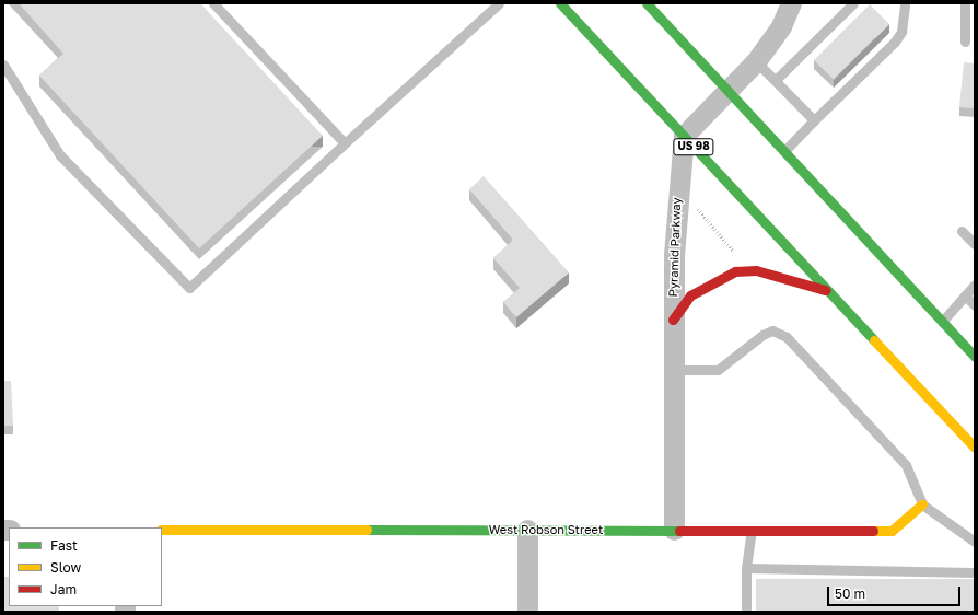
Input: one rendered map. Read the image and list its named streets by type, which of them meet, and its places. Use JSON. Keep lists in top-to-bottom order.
{
  "streets": {
    "main road": ["US 98", "West Robson Street"],
    "street": ["Pyramid Parkway"]
  },
  "crossings": [
    ["US 98", "Pyramid Parkway"],
    ["Pyramid Parkway", "West Robson Street"]
  ],
  "legend": ["Fast", "Slow", "Jam"],
  "scale_bar": "50 m"
}
